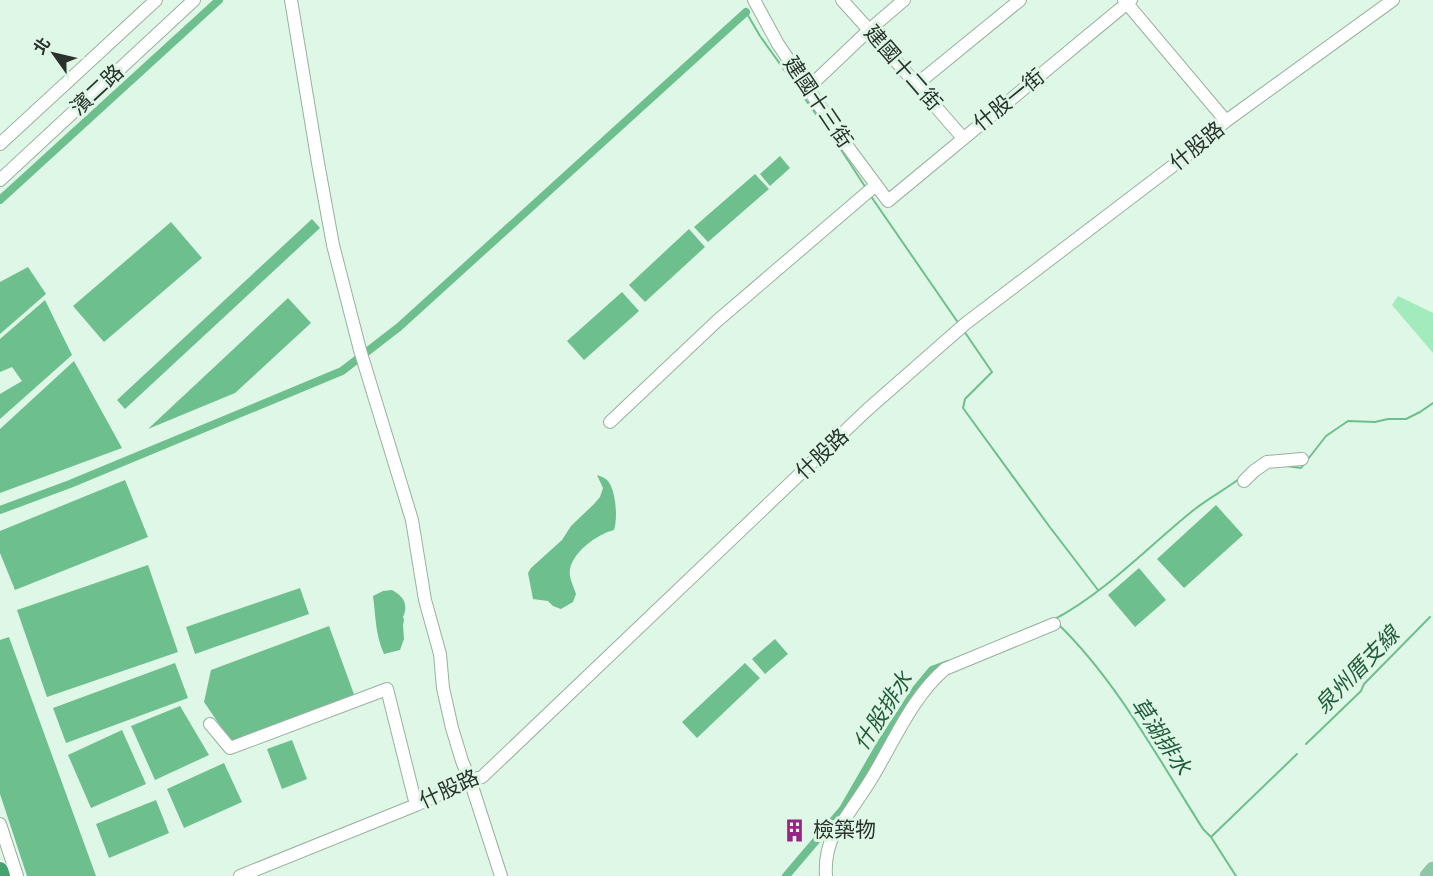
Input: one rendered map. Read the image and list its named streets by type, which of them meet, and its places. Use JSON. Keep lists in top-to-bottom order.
{
  "streets": {
    "street": [
      "建國十二街",
      "濱二路",
      "什股一街",
      "建國十三街",
      "什股路"
    ]
  },
  "crossings": [
    ["建國十二街", "什股一街"],
    ["什股一街", "建國十三街"]
  ],
  "water": ["泉州厝支線", "什股排水", "草湖排水"],
  "places": {
    "building": ["檢築物"]
  },
  "north": "top left"
}
